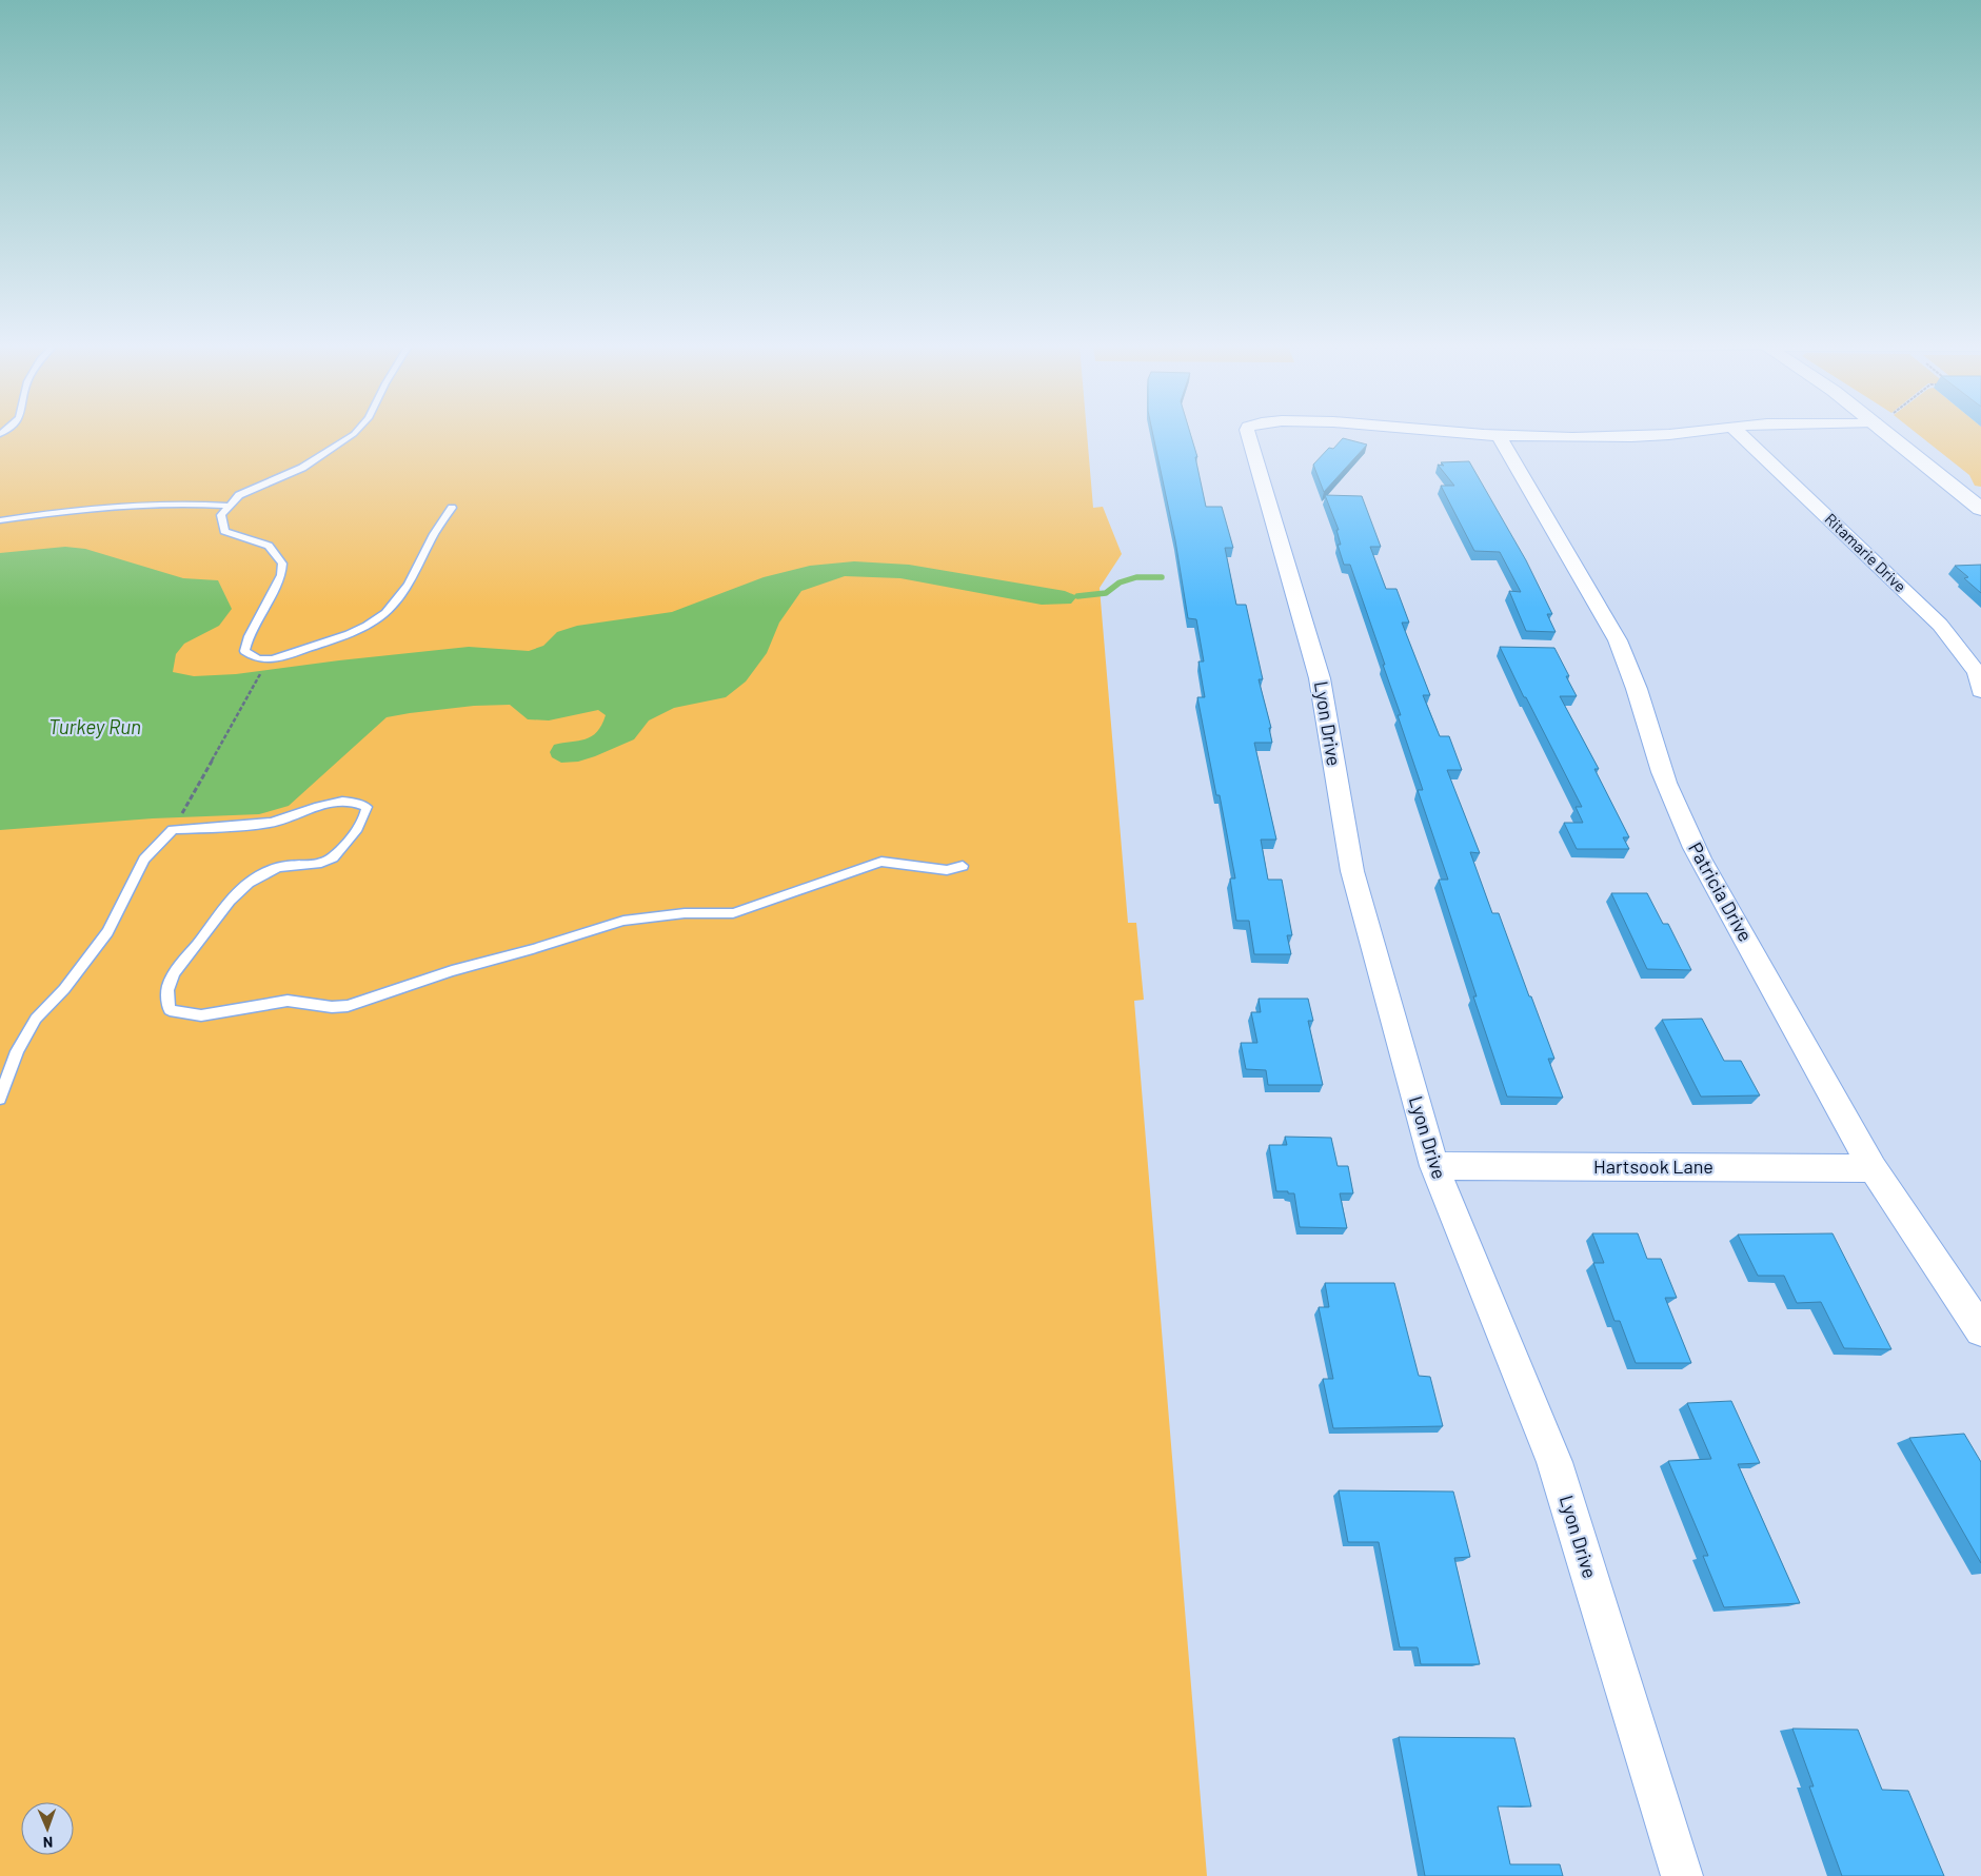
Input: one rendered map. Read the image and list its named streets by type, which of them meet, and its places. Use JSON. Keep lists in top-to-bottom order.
{
  "streets": {
    "street": [
      "Ritamarie Drive",
      "Lyon Drive",
      "Patricia Drive",
      "Hartsook Lane"
    ]
  },
  "crossings": [
    ["Lyon Drive", "Patricia Drive"],
    ["Lyon Drive", "Hartsook Lane"],
    ["Patricia Drive", "Hartsook Lane"]
  ],
  "water": ["Turkey Run"],
  "north": "bottom"
}
